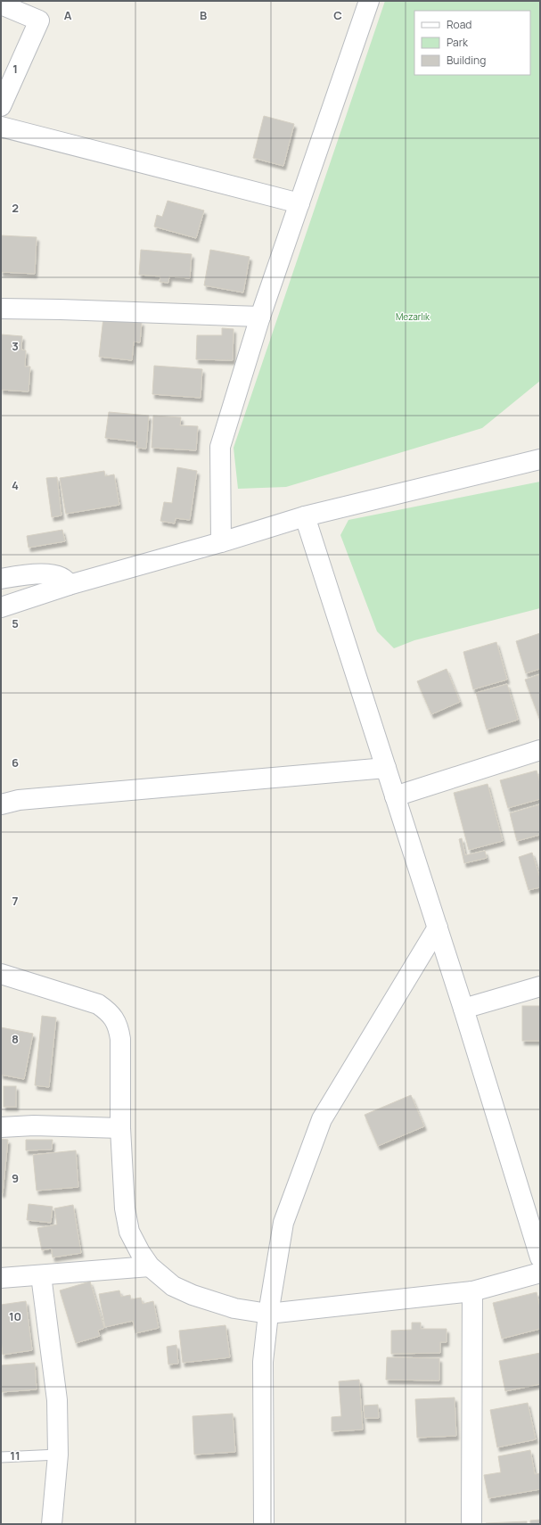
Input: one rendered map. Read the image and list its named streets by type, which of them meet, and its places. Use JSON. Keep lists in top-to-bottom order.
{
  "parks": ["Mezarlık"],
  "legend": ["Road", "Park", "Building"],
  "grid": {
    "columns": ["A", "B", "C"],
    "rows": [
      "1",
      "2",
      "3",
      "4",
      "5",
      "6",
      "7",
      "8",
      "9",
      "10",
      "11"
    ]
  }
}
